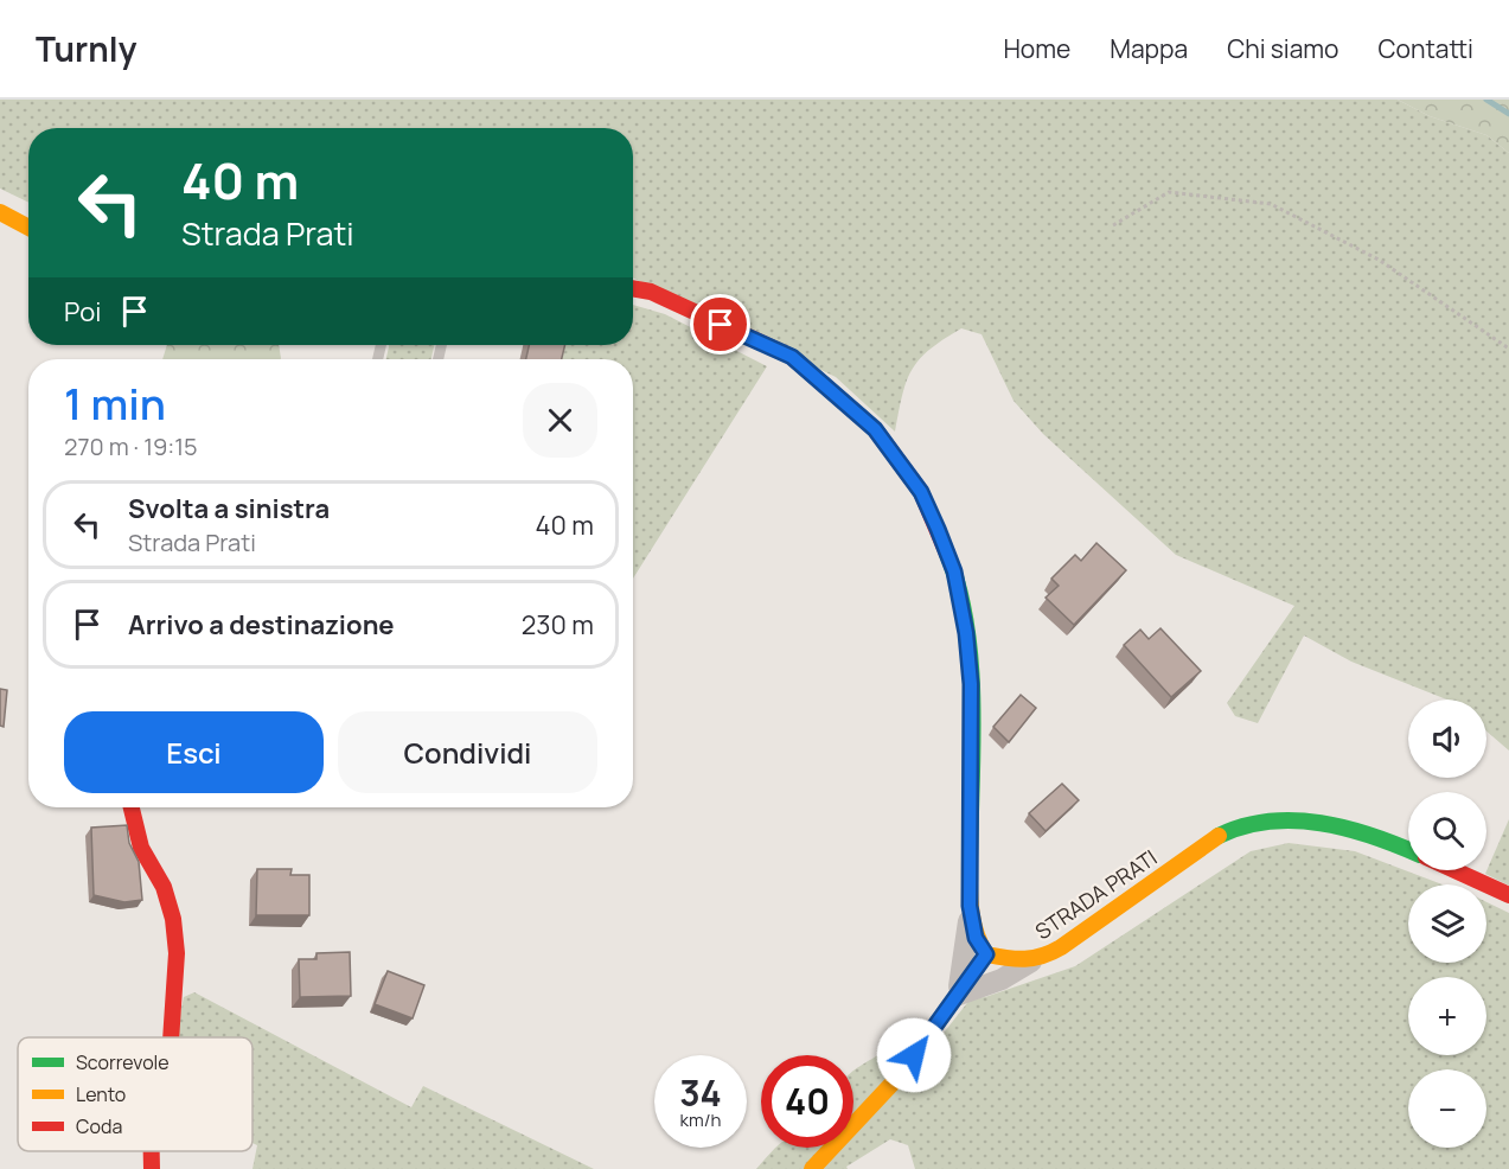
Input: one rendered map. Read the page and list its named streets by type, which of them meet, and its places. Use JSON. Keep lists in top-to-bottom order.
{
  "streets": {
    "street": ["STRADA PRATI"]
  },
  "legend": ["Scorrevole", "Lento", "Coda"],
  "page": {
    "header": "Turnly",
    "nav": [
      "Home",
      "Mappa",
      "Chi siamo",
      "Contatti"
    ],
    "turn": ["40 m", "Strada Prati"],
    "then": "Poi",
    "heading": ["1 min", "270 m · 19:15"],
    "list": [
      {
        "name": "Svolta a sinistra",
        "note": "Strada Prati",
        "value": "40 m"
      },
      {
        "name": "Arrivo a destinazione",
        "value": "230 m"
      }
    ],
    "buttons": ["Esci", "Condividi"],
    "map_buttons": ["+", "−"],
    "speed": "34 km/h",
    "limit": "40"
  }
}
